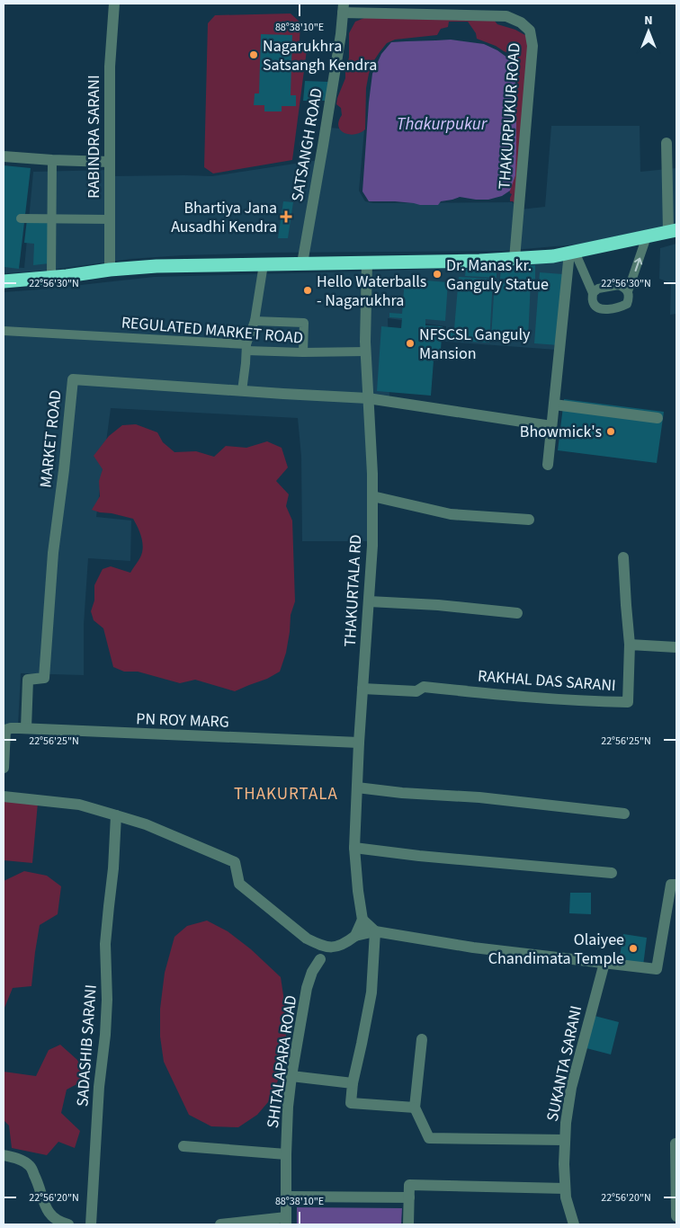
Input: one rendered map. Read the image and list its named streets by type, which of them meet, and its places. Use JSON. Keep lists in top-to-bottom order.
{
  "streets": {
    "street": [
      "THAKURPUKUR ROAD",
      "RABINDRA SARANI",
      "SATSANGH ROAD",
      "MARKET ROAD",
      "THAKURTALA RD",
      "RAKHAL DAS SARANI",
      "PN ROY MARG",
      "SADASHIB SARANI",
      "SHITALAPARA ROAD",
      "SUKANTA SARANI"
    ],
    "lane": ["REGULATED MARKET ROAD"]
  },
  "crossings": [
    ["THAKURPUKUR ROAD", "SATSANGH ROAD"],
    ["REGULATED MARKET ROAD", "THAKURTALA RD"],
    ["MARKET ROAD", "THAKURTALA RD"],
    ["MARKET ROAD", "PN ROY MARG"],
    ["THAKURTALA RD", "RAKHAL DAS SARANI"],
    ["THAKURTALA RD", "PN ROY MARG"]
  ],
  "districts": ["THAKURTALA"],
  "water": ["Thakurpukur"],
  "places": {
    "other": [
      "Nagarukhra Satsangh Kendra",
      "Dr. Manas kr. Ganguly Statue",
      "Hello Waterballs - Nagarukhra",
      "NFSCSL Ganguly Mansion",
      "Bhowmick's",
      "Olaiyee Chandimata Temple"
    ],
    "health": ["Bhartiya Jana Ausadhi Kendra"]
  },
  "north": "top",
  "coordinates": [
    "88°38'10\"E",
    "22°56'30\"N",
    "22°56'25\"N",
    "22°56'20\"N"
  ]
}
